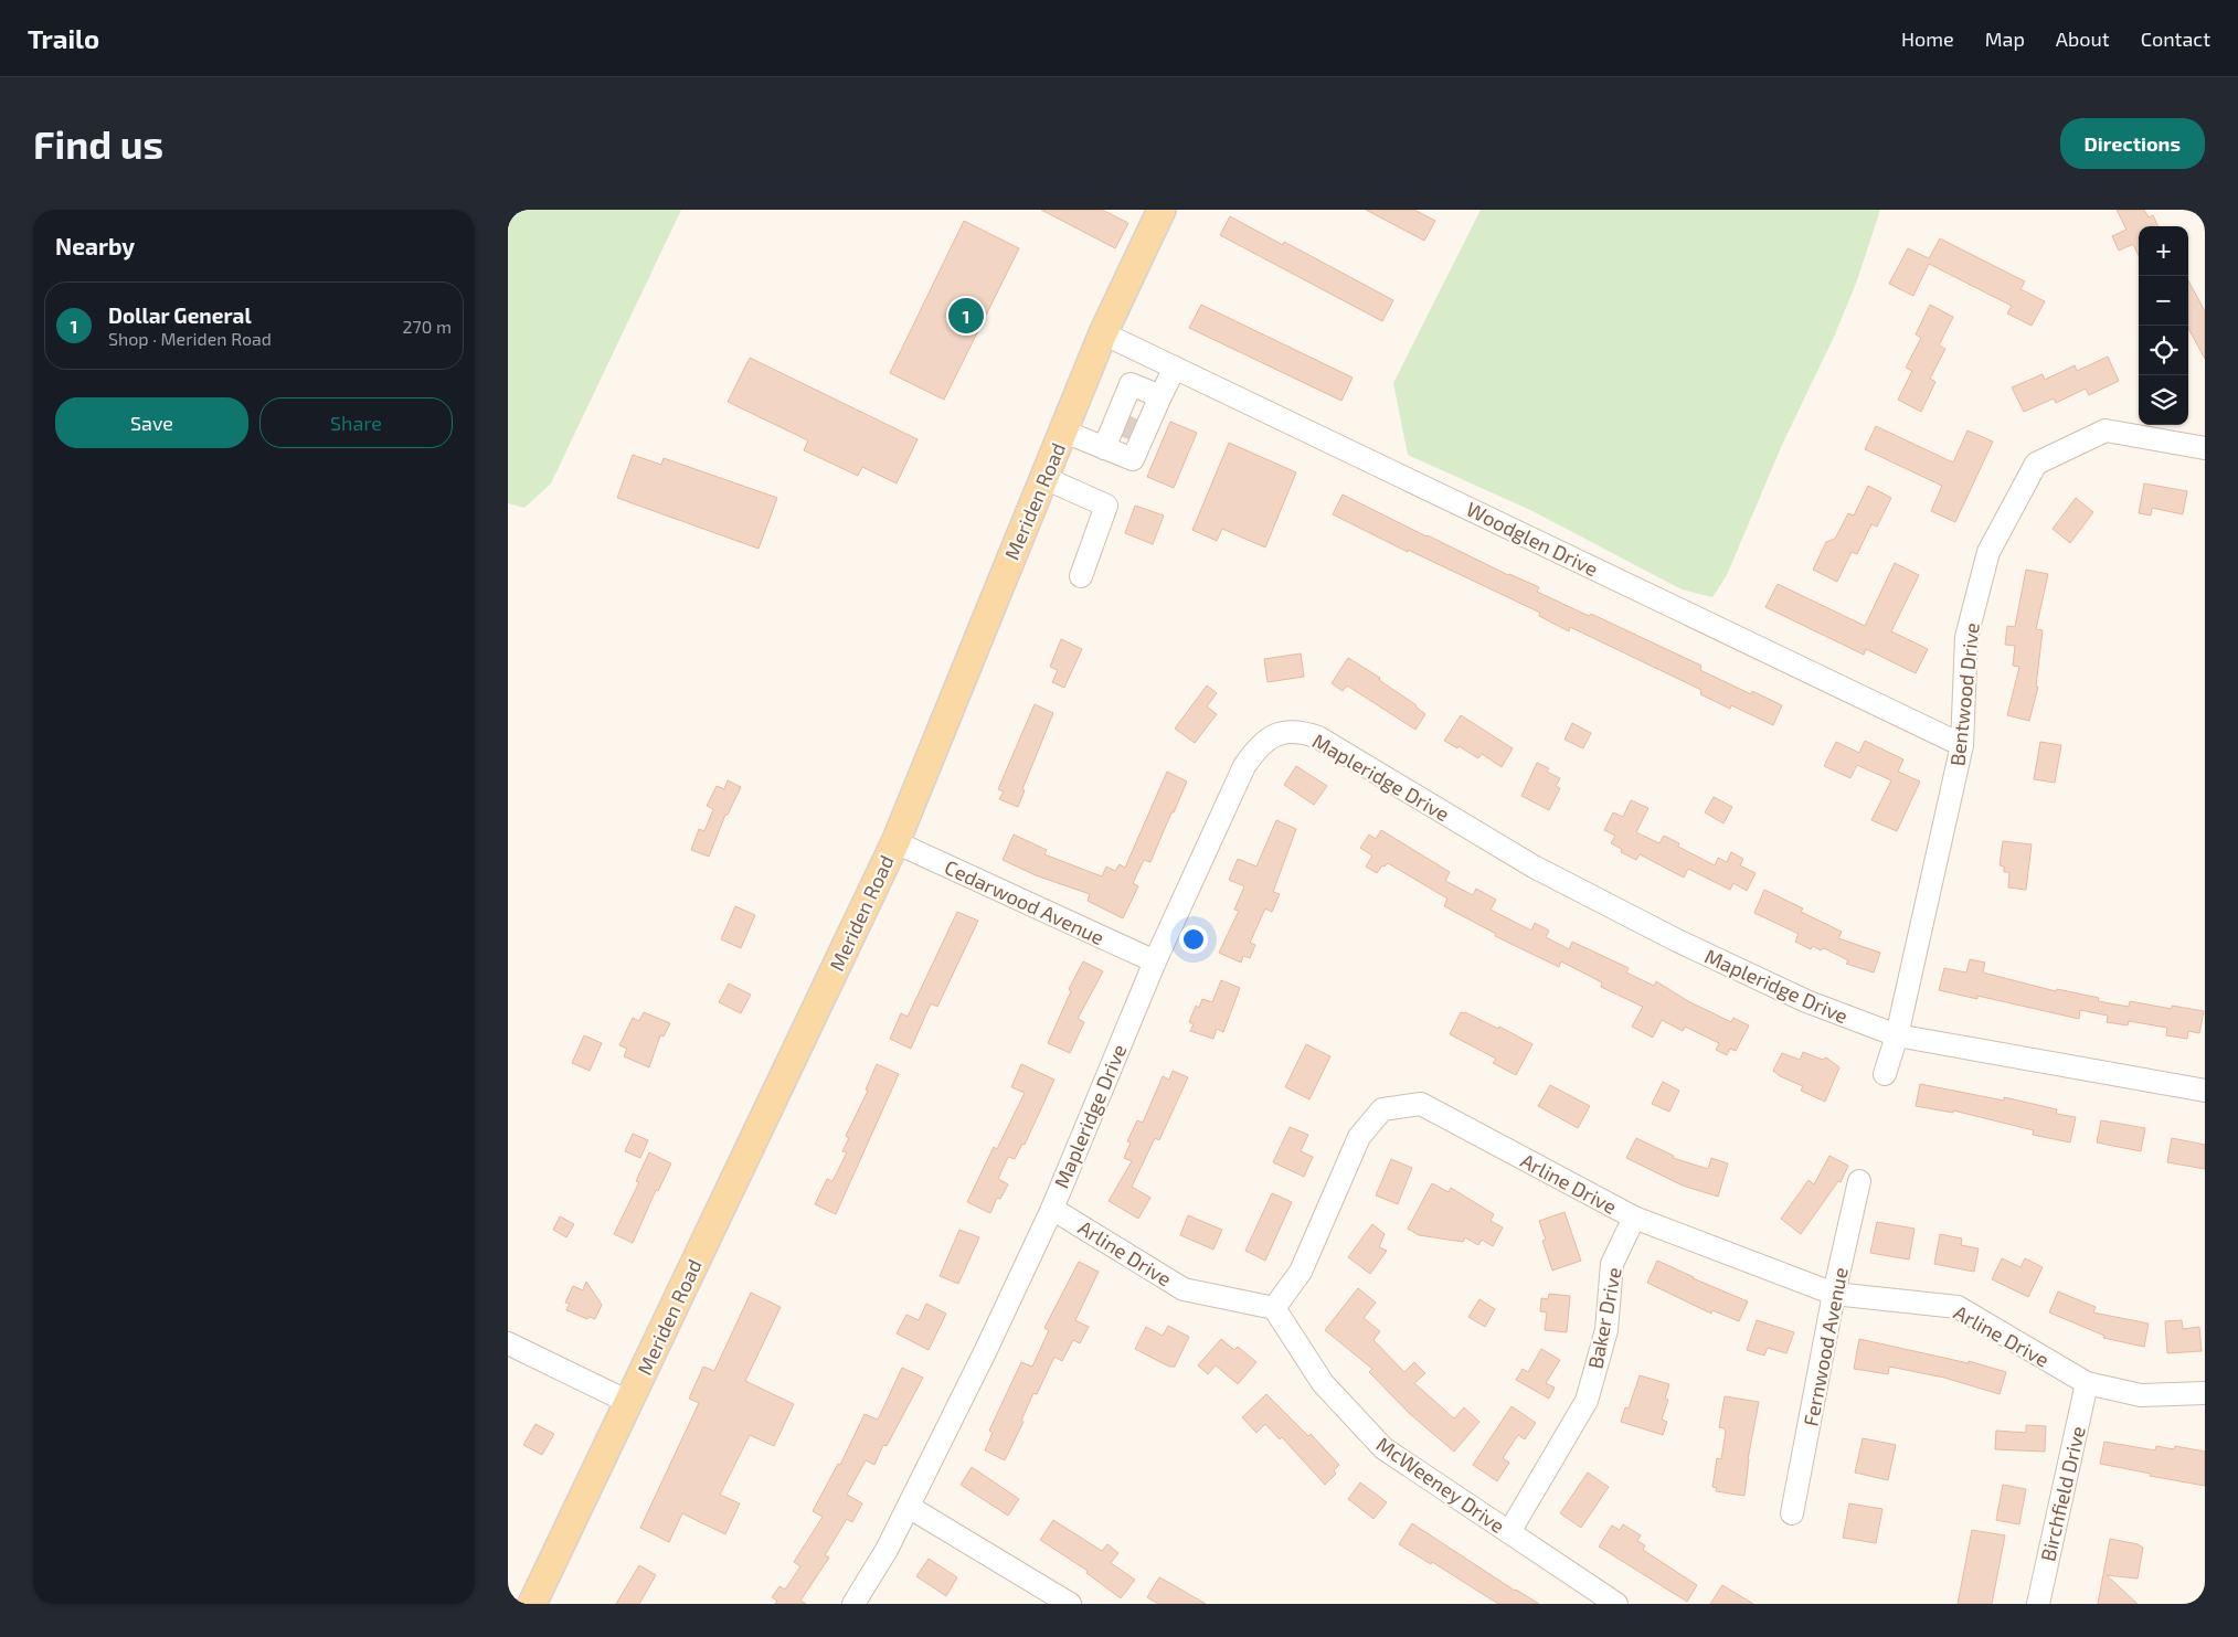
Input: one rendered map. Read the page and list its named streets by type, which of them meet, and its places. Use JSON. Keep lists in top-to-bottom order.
{
  "streets": {
    "main road": ["Meriden Road"],
    "street": [
      "Woodglen Drive",
      "Bentwood Drive",
      "Mapleridge Drive",
      "Cedarwood Avenue",
      "Arline Drive",
      "Baker Drive",
      "Fernwood Avenue",
      "McWeeney Drive",
      "Birchfield Drive"
    ]
  },
  "crossings": [
    ["Meriden Road", "Woodglen Drive"],
    ["Meriden Road", "Cedarwood Avenue"],
    ["Woodglen Drive", "Bentwood Drive"],
    ["Bentwood Drive", "Mapleridge Drive"],
    ["Mapleridge Drive", "Cedarwood Avenue"],
    ["Mapleridge Drive", "Arline Drive"],
    ["Arline Drive", "Baker Drive"],
    ["Arline Drive", "Fernwood Avenue"],
    ["Arline Drive", "McWeeney Drive"],
    ["Arline Drive", "Birchfield Drive"],
    ["Baker Drive", "McWeeney Drive"]
  ],
  "page": {
    "header": "Trailo",
    "nav": [
      "Home",
      "Map",
      "About",
      "Contact"
    ],
    "buttons": [
      "Directions",
      ["Save", "Share"]
    ],
    "title": "Find us",
    "heading": "Nearby",
    "map_buttons": ["+", "−"],
    "list": [
      {
        "mark": "1",
        "name": "Dollar General",
        "note": "Shop · Meriden Road",
        "value": "270 m"
      }
    ],
    "pins": "1"
  }
}
